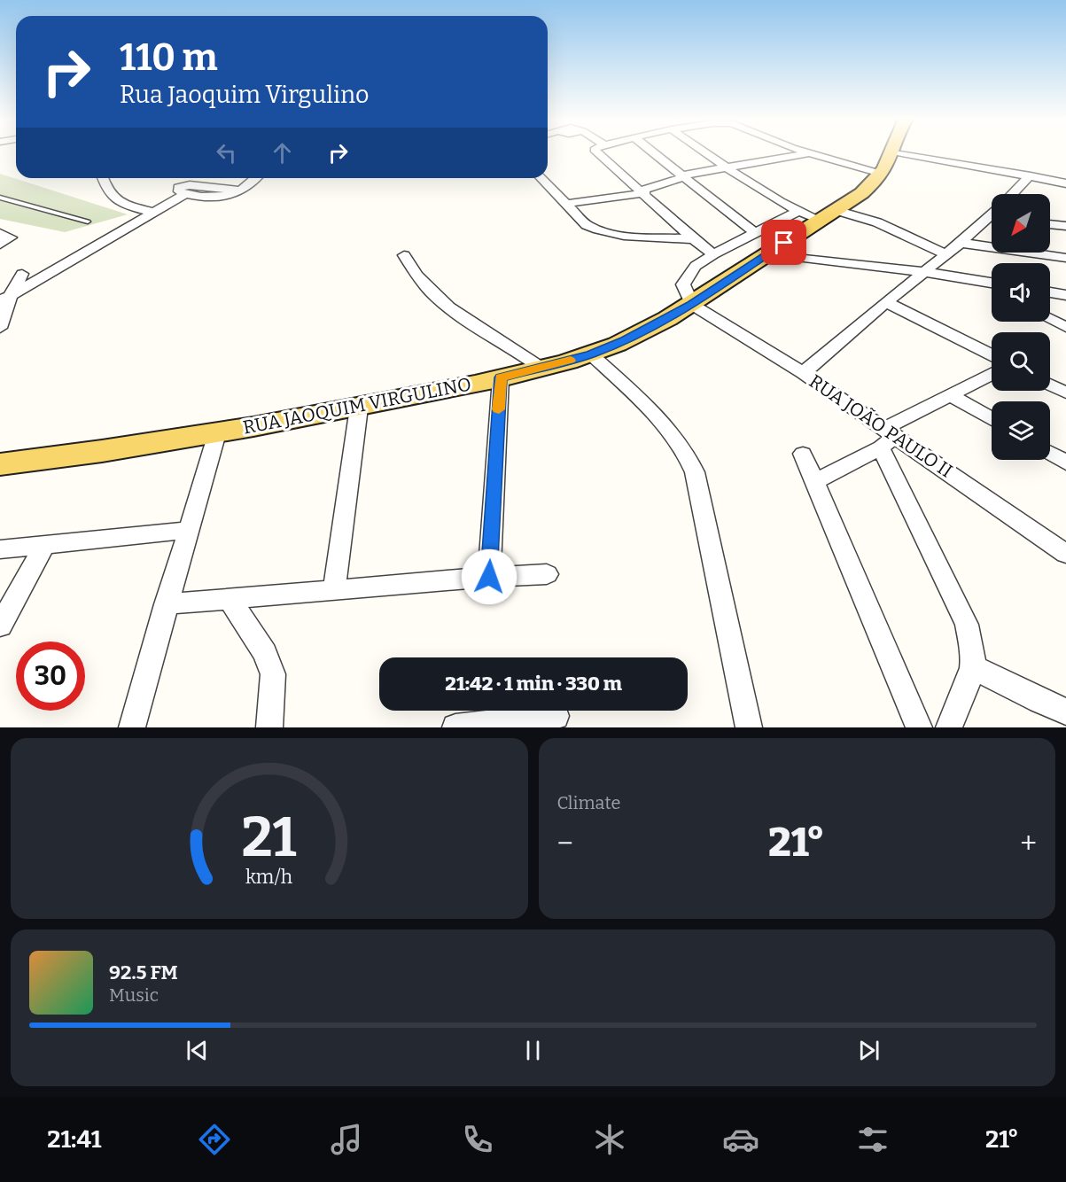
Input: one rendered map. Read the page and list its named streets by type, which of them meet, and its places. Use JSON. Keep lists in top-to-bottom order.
{
  "streets": {
    "main road": ["RUA JAOQUIM VIRGULINO"],
    "street": ["RUA JOÃO PAULO II"]
  },
  "crossings": [
    ["RUA JAOQUIM VIRGULINO", "RUA JOÃO PAULO II"]
  ],
  "north": "bottom left",
  "page": {
    "turn": ["110 m", "Rua Jaoquim Virgulino"],
    "limit": "30",
    "trip": "21:42 · 1 min · 330 m",
    "tile": "Climate",
    "heat": ["−", "21°", "+"],
    "song": ["92.5 FM", "Music"],
    "tabs": ["21:41", "21°"],
    "gauge": ["21", "km/h"]
  }
}
